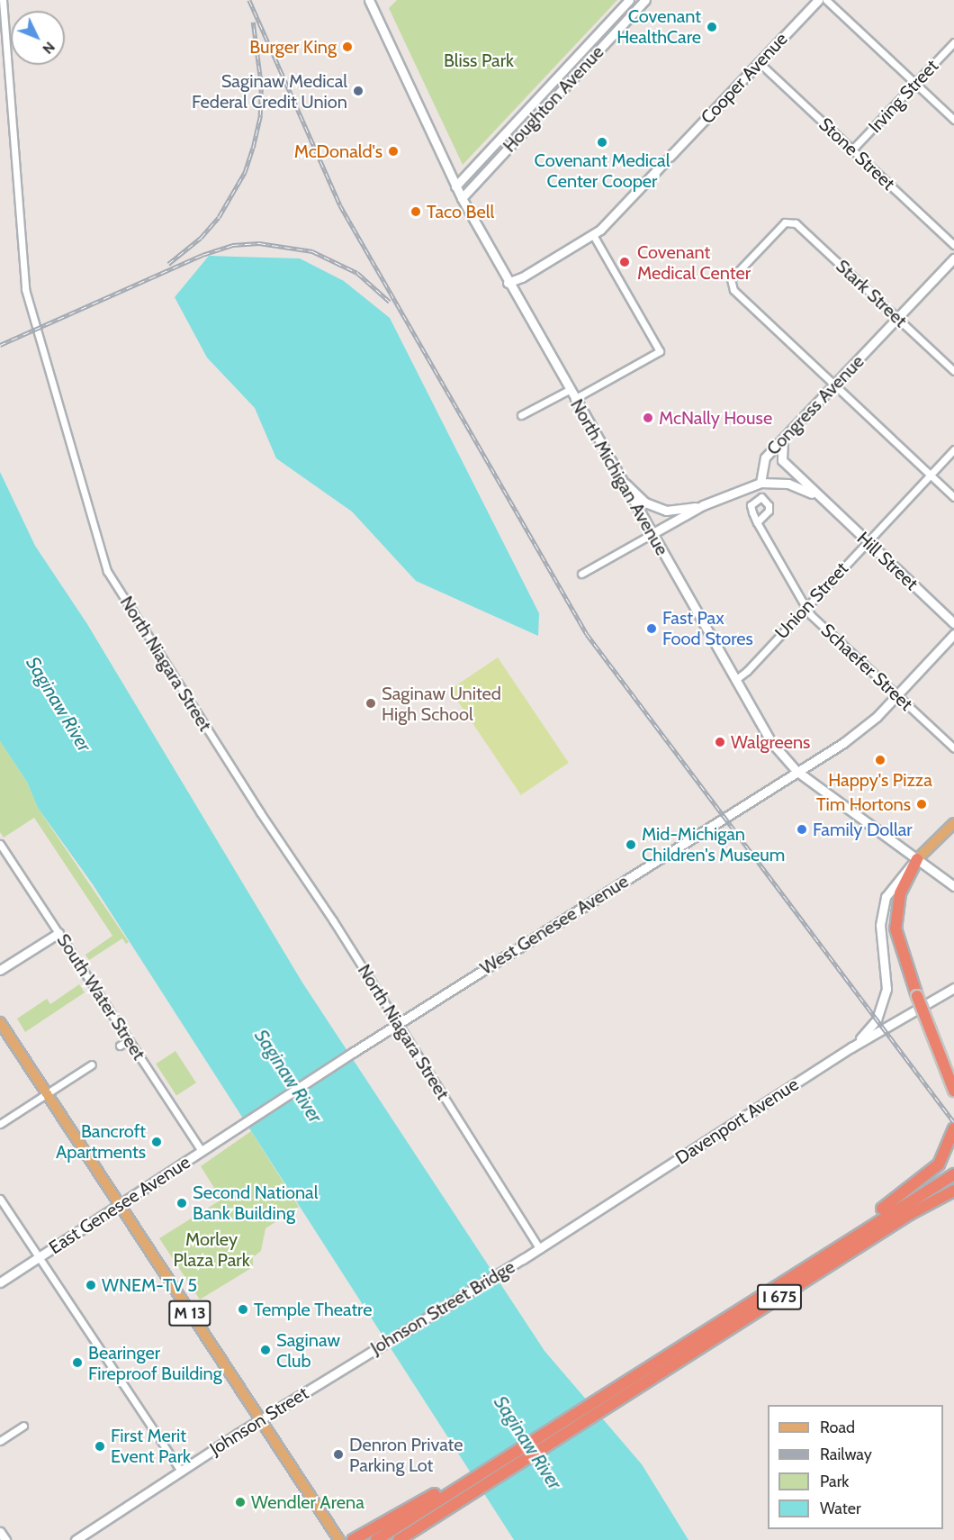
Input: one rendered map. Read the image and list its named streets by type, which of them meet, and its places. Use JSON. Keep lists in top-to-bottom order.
{
  "streets": {
    "highway": ["I 675"],
    "main road": [
      "Cooper Avenue",
      "Houghton Avenue",
      "Congress Avenue",
      "North Michigan Avenue",
      "Hill Street",
      "West Genesee Avenue",
      "Davenport Avenue",
      "East Genesee Avenue",
      "Johnson Street Bridge",
      "M 13",
      "Johnson Street"
    ],
    "street": [
      "Irving Street",
      "Stone Street",
      "Stark Street",
      "Union Street",
      "North Niagara Street",
      "Schaefer Street",
      "South Water Street"
    ]
  },
  "crossings": [
    ["Cooper Avenue", "Stone Street"],
    ["Cooper Avenue", "North Michigan Avenue"],
    ["Irving Street", "Stone Street"],
    ["Houghton Avenue", "North Michigan Avenue"],
    ["Stark Street", "Congress Avenue"],
    ["Congress Avenue", "Hill Street"],
    ["North Michigan Avenue", "Union Street"],
    ["North Michigan Avenue", "West Genesee Avenue"],
    ["Hill Street", "Union Street"],
    ["Union Street", "Schaefer Street"],
    ["North Niagara Street", "West Genesee Avenue"],
    ["North Niagara Street", "Davenport Avenue"],
    ["Schaefer Street", "West Genesee Avenue"],
    ["West Genesee Avenue", "East Genesee Avenue"],
    ["South Water Street", "East Genesee Avenue"],
    ["Davenport Avenue", "Johnson Street Bridge"],
    ["East Genesee Avenue", "M 13"],
    ["Johnson Street Bridge", "Johnson Street"],
    ["M 13", "Johnson Street"]
  ],
  "water": ["Saginaw River"],
  "parks": ["Bliss Park", "Morley Plaza Park"],
  "places": [
    "Covenant HealthCare",
    "Burger King",
    "Saginaw Medical Federal Credit Union",
    "Covenant Medical Center Cooper",
    "McDonald's",
    "Taco Bell",
    "Covenant Medical Center",
    "McNally House",
    "Fast Pax Food Stores",
    "Saginaw United High School",
    "Walgreens",
    "Happy's Pizza",
    "Tim Hortons",
    "Family Dollar",
    "Mid-Michigan Children's Museum",
    "Bancroft Apartments",
    "Second National Bank Building",
    "WNEM-TV 5",
    "Temple Theatre",
    "Saginaw Club",
    "Bearinger Fireproof Building",
    "First Merit Event Park",
    "Denron Private Parking Lot",
    "Wendler Arena"
  ],
  "legend": [
    "Road",
    "Railway",
    "Park",
    "Water"
  ],
  "north": "bottom right"
}
